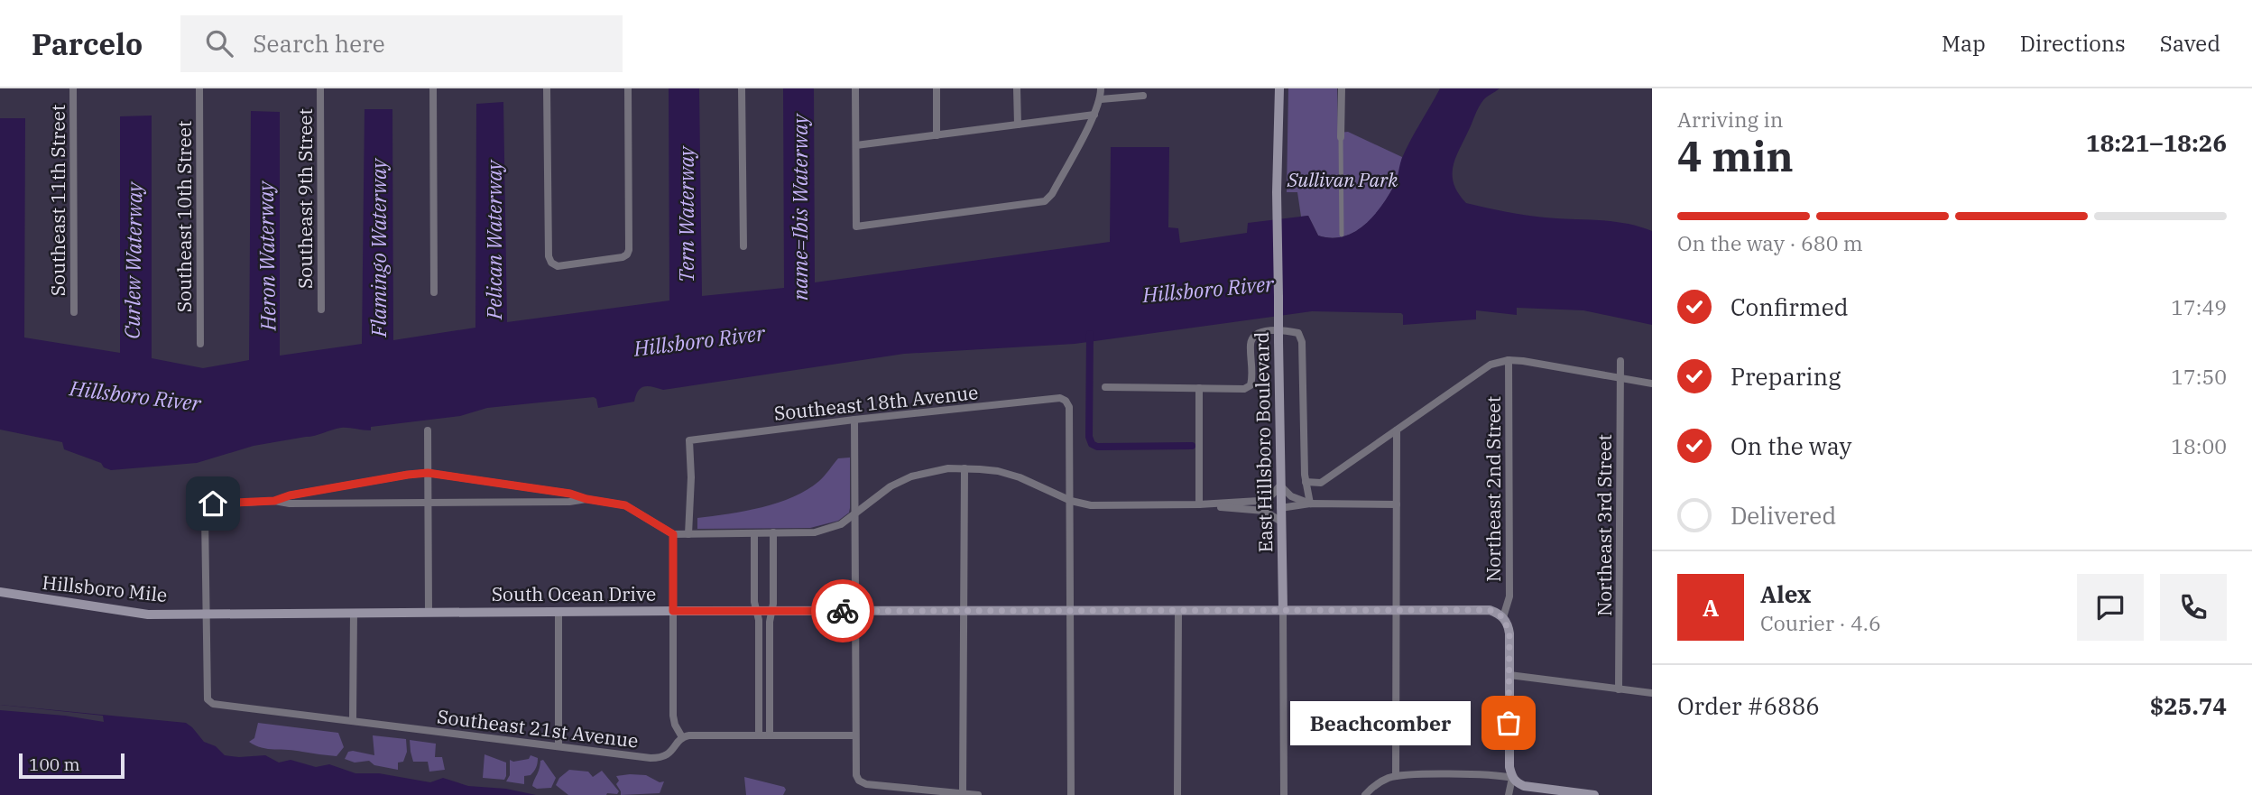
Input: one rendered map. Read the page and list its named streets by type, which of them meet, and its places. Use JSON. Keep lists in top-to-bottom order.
{
  "streets": {
    "main road": ["East Hillsboro Boulevard", "Hillsboro Mile", "South Ocean Drive"],
    "street": [
      "Southeast 9th Street",
      "Southeast 11th Street",
      "Southeast 10th Street",
      "Southeast 18th Avenue",
      "Northeast 2nd Street",
      "Northeast 3rd Street",
      "Southeast 21st Avenue"
    ]
  },
  "crossings": [
    ["East Hillsboro Boulevard", "South Ocean Drive"],
    ["Northeast 2nd Street", "South Ocean Drive"],
    ["Hillsboro Mile", "South Ocean Drive"],
    ["Hillsboro Mile", "Southeast 21st Avenue"],
    ["South Ocean Drive", "Southeast 21st Avenue"]
  ],
  "water": [
    "name=Ibis Waterway",
    "Tern Waterway",
    "Pelican Waterway",
    "Flamingo Waterway",
    "Heron Waterway",
    "Curlew Waterway",
    "Hillsboro River"
  ],
  "parks": ["Sullivan Park"],
  "places": ["Beachcomber"],
  "scale_bar": "100 m",
  "page": {
    "header": "Parcelo",
    "search": "Search here",
    "nav": ["Map", "Directions", "Saved"],
    "heading": ["4 min", "Arriving in", "18:21–18:26"],
    "panel": [
      "Alex",
      "Courier · 4.6",
      "Order #6886",
      "$25.74"
    ],
    "bar": "On the way · 680 m",
    "list": [
      ["Confirmed", "17:49"],
      ["Preparing", "17:50"],
      ["On the way", "18:00"],
      "Delivered"
    ],
    "round": "A",
    "bubble": "Beachcomber",
    "scale": "100 m"
  }
}
